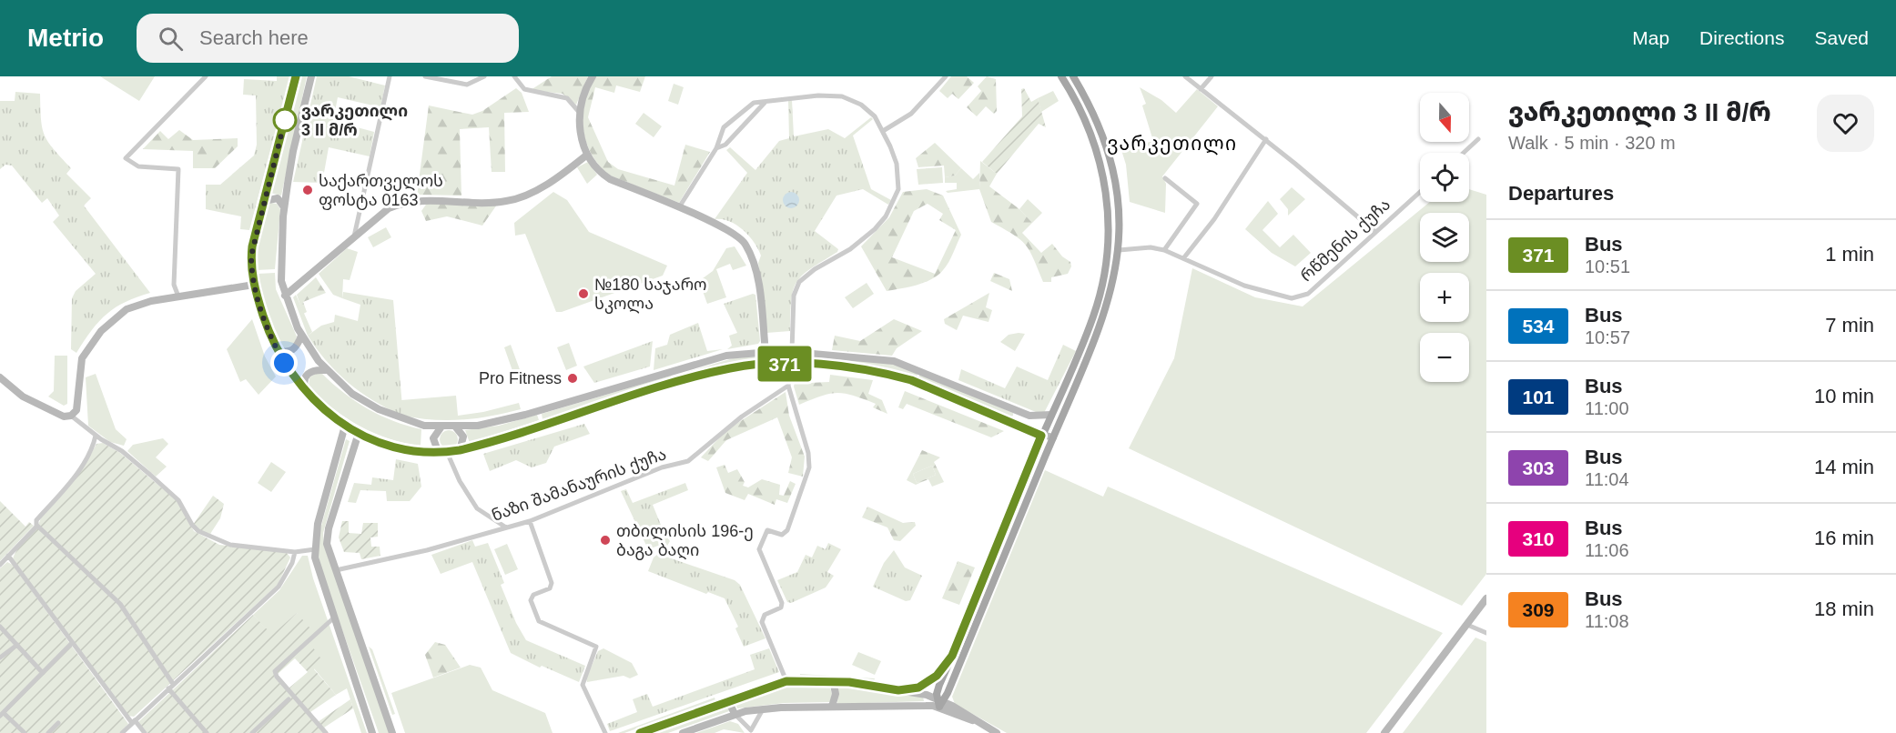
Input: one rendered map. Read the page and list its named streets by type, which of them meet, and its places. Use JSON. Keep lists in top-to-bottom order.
{
  "streets": {
    "street": ["რწმენის ქუჩა", "ნაზი შამანაურის ქუჩა"]
  },
  "districts": ["ვარკეთილი"],
  "places": [
    "ვარკეთილი 3 II მ/რ",
    "საქართველოს ფოსტა 0163",
    "№180 საჯარო სკოლა",
    "Pro Fitness",
    "თბილისის 196-ე ბაგა ბაღი"
  ],
  "lines": ["bus line 371"],
  "north": "bottom",
  "page": {
    "header": "Metrio",
    "search": "Search here",
    "nav": ["Map", "Directions", "Saved"],
    "on_map": "371",
    "heading": [
      ["ვარკეთილი 3 II მ/რ", "Walk · 5 min · 320 m"],
      "Departures"
    ],
    "map_buttons": ["+", "−"],
    "list": [
      {
        "mark": "371",
        "name": "Bus",
        "note": "10:51",
        "value": "1 min"
      },
      {
        "mark": "534",
        "name": "Bus",
        "note": "10:57",
        "value": "7 min"
      },
      {
        "mark": "101",
        "name": "Bus",
        "note": "11:00",
        "value": "10 min"
      },
      {
        "mark": "303",
        "name": "Bus",
        "note": "11:04",
        "value": "14 min"
      },
      {
        "mark": "310",
        "name": "Bus",
        "note": "11:06",
        "value": "16 min"
      },
      {
        "mark": "309",
        "name": "Bus",
        "note": "11:08",
        "value": "18 min"
      }
    ]
  }
}
